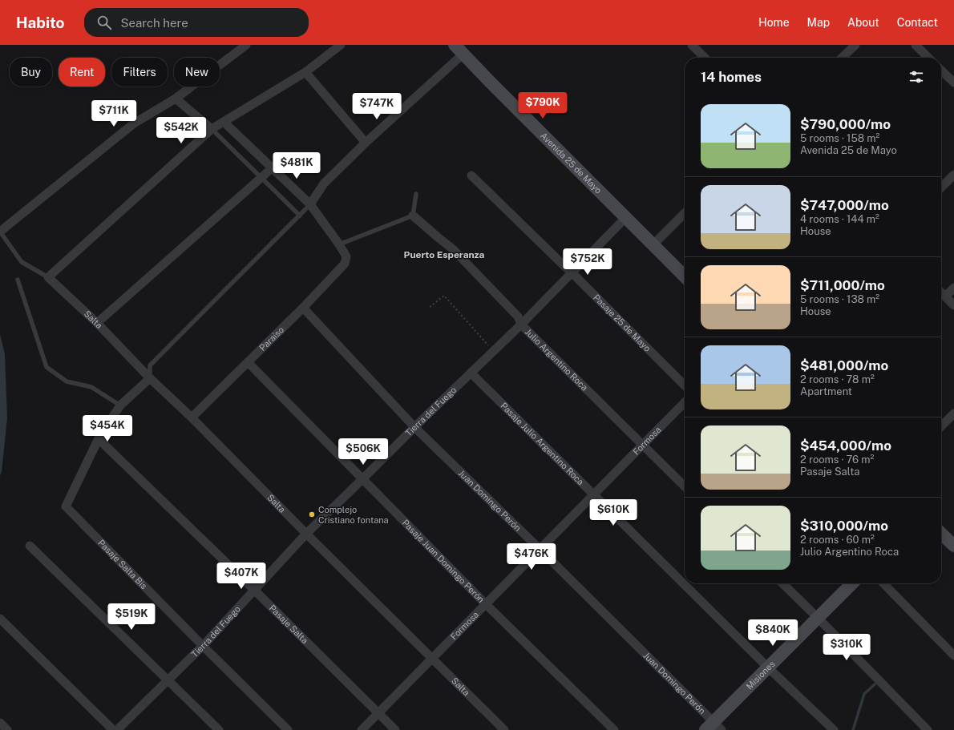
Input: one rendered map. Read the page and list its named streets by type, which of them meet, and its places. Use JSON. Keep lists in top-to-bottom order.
{
  "streets": {
    "main road": ["Avenida 25 de Mayo", "Misiones"],
    "street": [
      "Salta",
      "Pasaje 25 de Mayo",
      "Paraíso",
      "Julio Argentino Roca",
      "Tierra del Fuego",
      "Formosa",
      "Pasaje Julio Argentino Roca",
      "Juan Domingo Perón",
      "Pasaje Juan Domingo Perón",
      "Pasaje Salta Bis",
      "Pasaje Salta"
    ]
  },
  "crossings": [
    ["Avenida 25 de Mayo", "Tierra del Fuego"],
    ["Salta", "Paraíso"],
    ["Salta", "Tierra del Fuego"],
    ["Salta", "Formosa"],
    ["Pasaje 25 de Mayo", "Tierra del Fuego"],
    ["Paraíso", "Juan Domingo Perón"],
    ["Paraíso", "Pasaje Juan Domingo Perón"],
    ["Julio Argentino Roca", "Tierra del Fuego"],
    ["Julio Argentino Roca", "Formosa"],
    ["Tierra del Fuego", "Pasaje Julio Argentino Roca"],
    ["Tierra del Fuego", "Juan Domingo Perón"],
    ["Tierra del Fuego", "Pasaje Juan Domingo Perón"],
    ["Tierra del Fuego", "Pasaje Salta Bis"],
    ["Tierra del Fuego", "Pasaje Salta"],
    ["Formosa", "Pasaje Julio Argentino Roca"],
    ["Formosa", "Juan Domingo Perón"],
    ["Formosa", "Pasaje Juan Domingo Perón"],
    ["Formosa", "Pasaje Salta"],
    ["Pasaje Julio Argentino Roca", "Misiones"],
    ["Juan Domingo Perón", "Misiones"],
    ["Pasaje Salta Bis", "Pasaje Salta"]
  ],
  "districts": ["Puerto Esperanza"],
  "places": ["Complejo Cristiano fontana"],
  "page": {
    "header": "Habito",
    "search": "Search here",
    "nav": [
      "Home",
      "Map",
      "About",
      "Contact"
    ],
    "chip": [
      "Buy",
      "Rent",
      "Filters",
      "New"
    ],
    "heading": "14 homes",
    "price": [
      "$790K",
      "$747K",
      "$711K",
      "$542K",
      "$481K",
      "$752K",
      "$454K",
      "$506K",
      "$610K",
      "$476K",
      "$407K",
      "$519K",
      "$840K",
      "$310K"
    ],
    "list": [
      {
        "name": "$790,000/mo",
        "note": "5 rooms · 158 m² · Avenida 25 de Mayo"
      },
      {
        "name": "$747,000/mo",
        "note": "4 rooms · 144 m² · House"
      },
      {
        "name": "$711,000/mo",
        "note": "5 rooms · 138 m² · House"
      },
      {
        "name": "$481,000/mo",
        "note": "2 rooms · 78 m² · Apartment"
      },
      {
        "name": "$454,000/mo",
        "note": "2 rooms · 76 m² · Pasaje Salta"
      },
      {
        "name": "$310,000/mo",
        "note": "2 rooms · 60 m² · Julio Argentino Roca"
      }
    ]
  }
}
